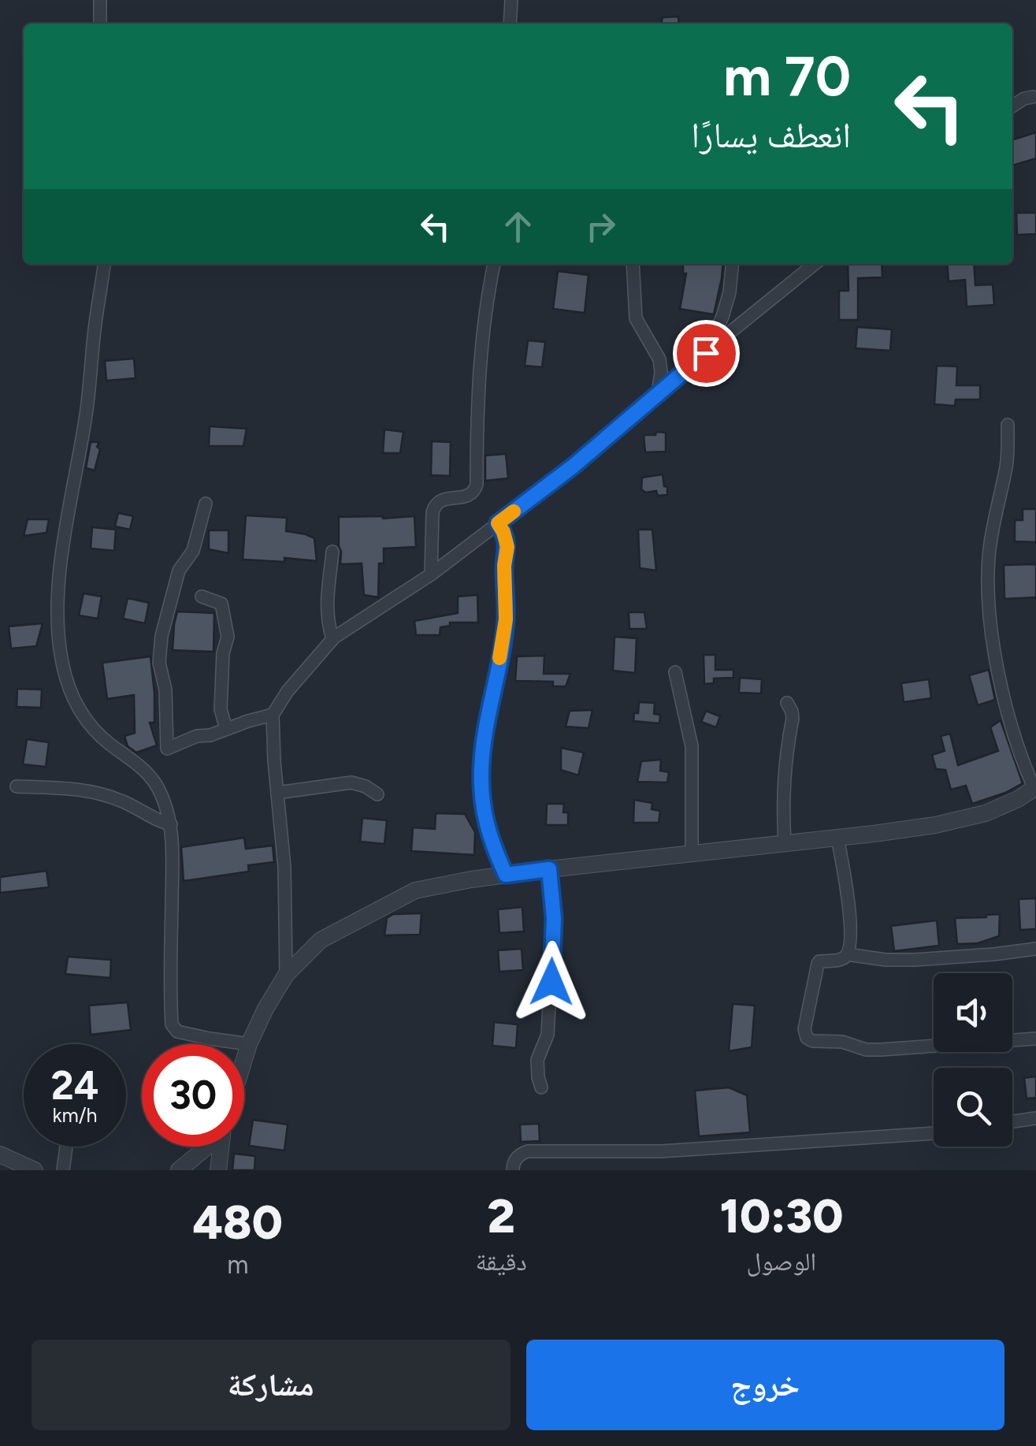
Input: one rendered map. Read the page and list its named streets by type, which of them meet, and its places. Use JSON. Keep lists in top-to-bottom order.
{
  "page": {
    "turn": ["70 m", "انعطف يسارًا"],
    "speed": "24 km/h",
    "limit": "30",
    "eta": [
      "10:30",
      "الوصول",
      "2",
      "دقيقة",
      "480",
      "m"
    ],
    "buttons": ["خروج", "مشاركة"]
  }
}
